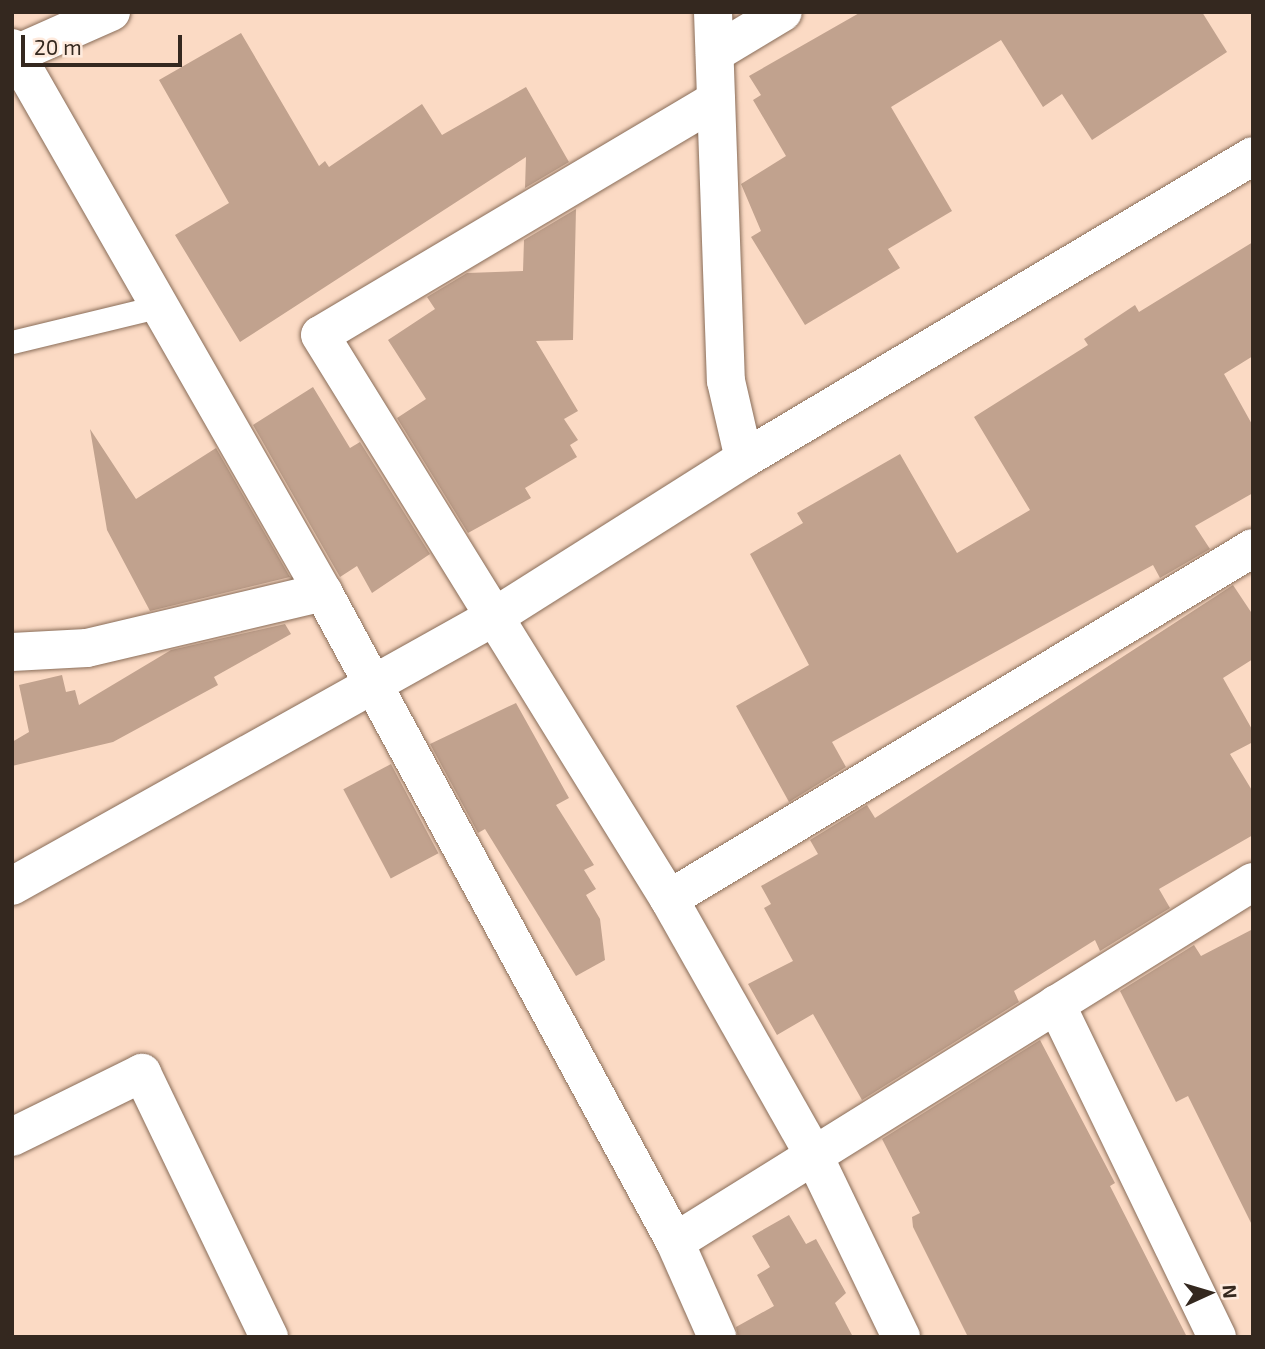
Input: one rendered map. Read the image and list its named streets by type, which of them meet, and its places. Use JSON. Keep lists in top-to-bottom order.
{
  "scale_bar": "20 m",
  "north": "right"
}
